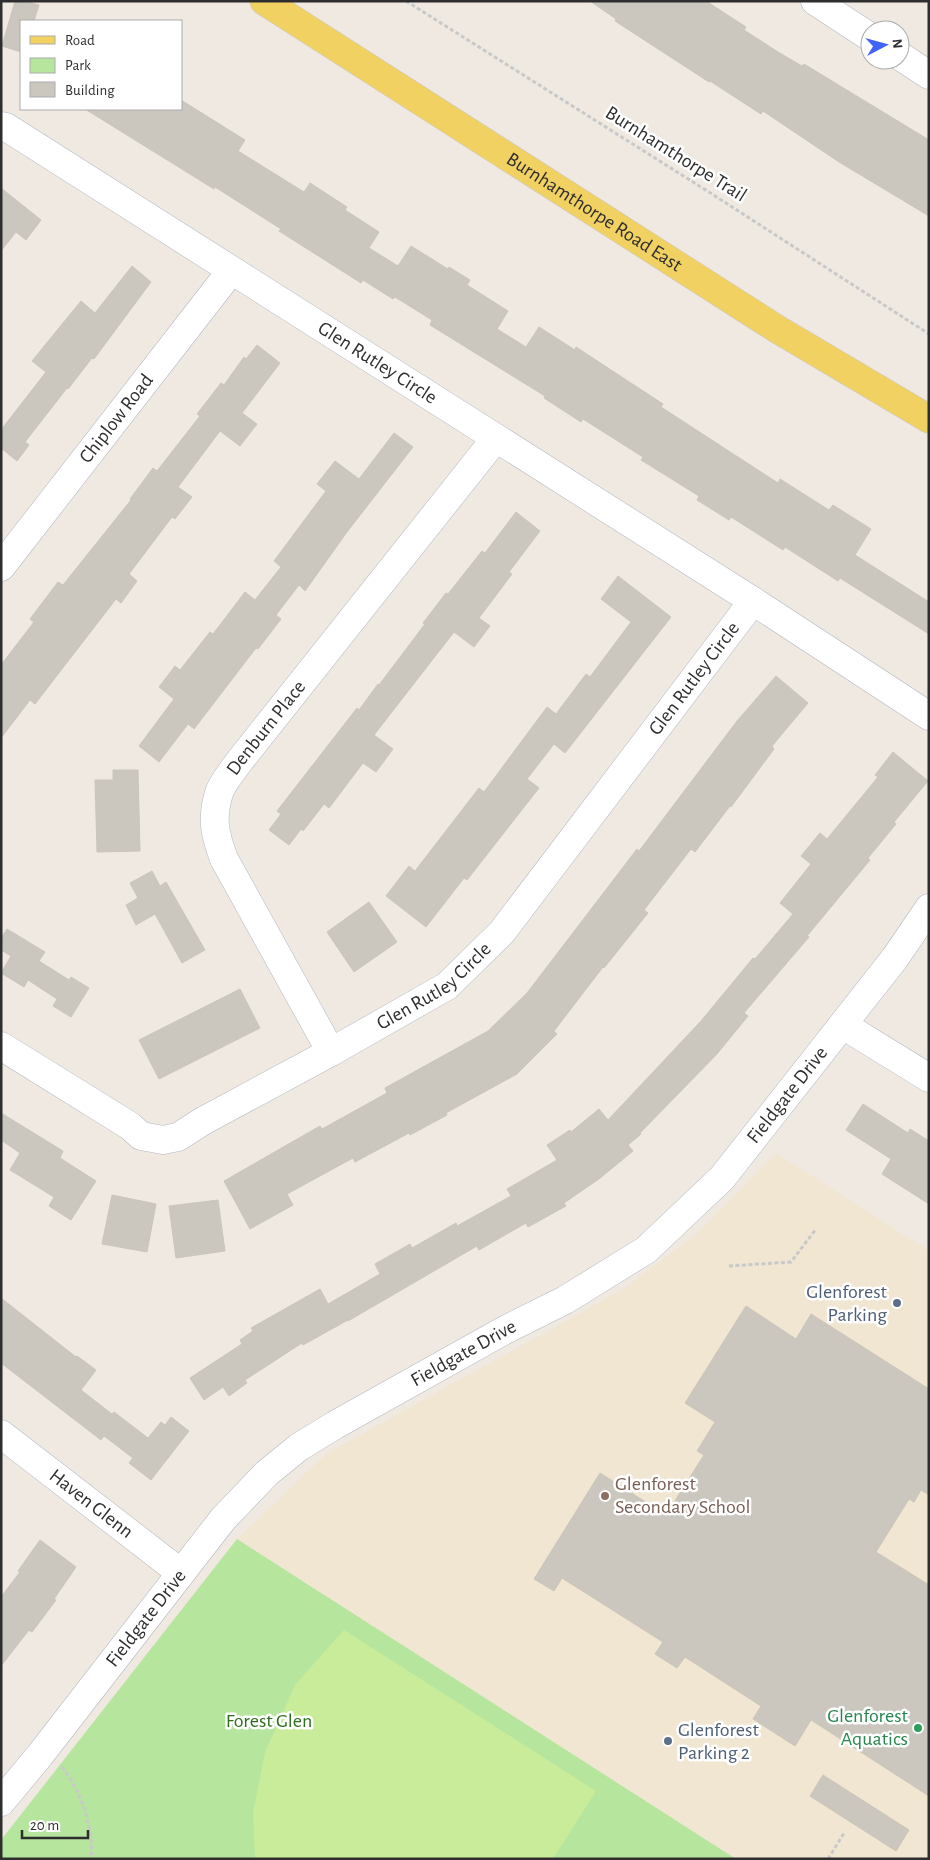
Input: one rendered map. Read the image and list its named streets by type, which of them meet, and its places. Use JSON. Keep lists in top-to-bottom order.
{
  "streets": {
    "main road": ["Burnhamthorpe Road East"],
    "street": [
      "Glen Rutley Circle",
      "Chiplow Road",
      "Denburn Place",
      "Fieldgate Drive",
      "Haven Glenn"
    ],
    "path": ["Burnhamthorpe Trail"]
  },
  "crossings": [
    ["Glen Rutley Circle", "Chiplow Road"],
    ["Glen Rutley Circle", "Denburn Place"],
    ["Fieldgate Drive", "Haven Glenn"]
  ],
  "parks": ["Forest Glen"],
  "places": [
    "Glenforest Parking",
    "Glenforest Secondary School",
    "Glenforest Aquatics",
    "Glenforest Parking 2"
  ],
  "legend": ["Road", "Park", "Building"],
  "scale_bar": "20 m",
  "north": "right"
}
